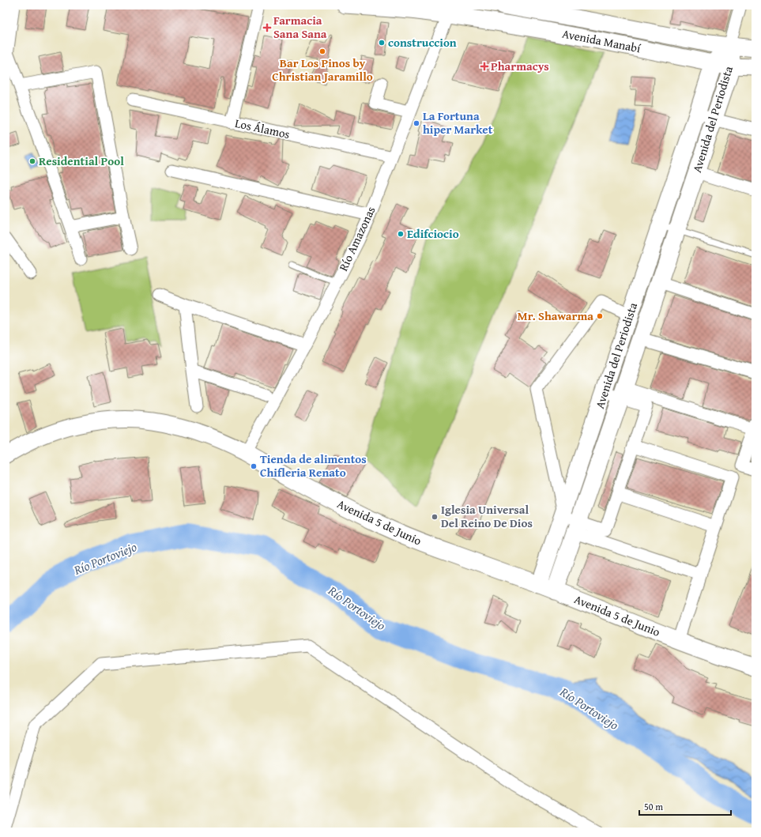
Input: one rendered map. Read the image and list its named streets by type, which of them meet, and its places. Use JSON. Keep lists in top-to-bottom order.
{
  "streets": {
    "street": [
      "Avenida Manabí",
      "Avenida del Periodista",
      "Los Álamos",
      "Río Amazonas",
      "Avenida 5 de Junio"
    ]
  },
  "crossings": [
    ["Avenida Manabí", "Avenida del Periodista"],
    ["Avenida Manabí", "Río Amazonas"],
    ["Avenida del Periodista", "Avenida 5 de Junio"],
    ["Los Álamos", "Río Amazonas"],
    ["Río Amazonas", "Avenida 5 de Junio"]
  ],
  "water": ["Río Portoviejo"],
  "places": {
    "health": ["Farmacia Sana Sana", "Pharmacys"],
    "other": [
      "construccion",
      "Bar Los Pinos by Christian Jaramillo",
      "La Fortuna hiper Market",
      "Residential Pool",
      "Edifciocio",
      "Mr. Shawarma",
      "Tienda de alimentos Chifleria Renato",
      "Iglesia Universal Del Reino De Dios"
    ]
  },
  "scale_bar": "50 m"
}
